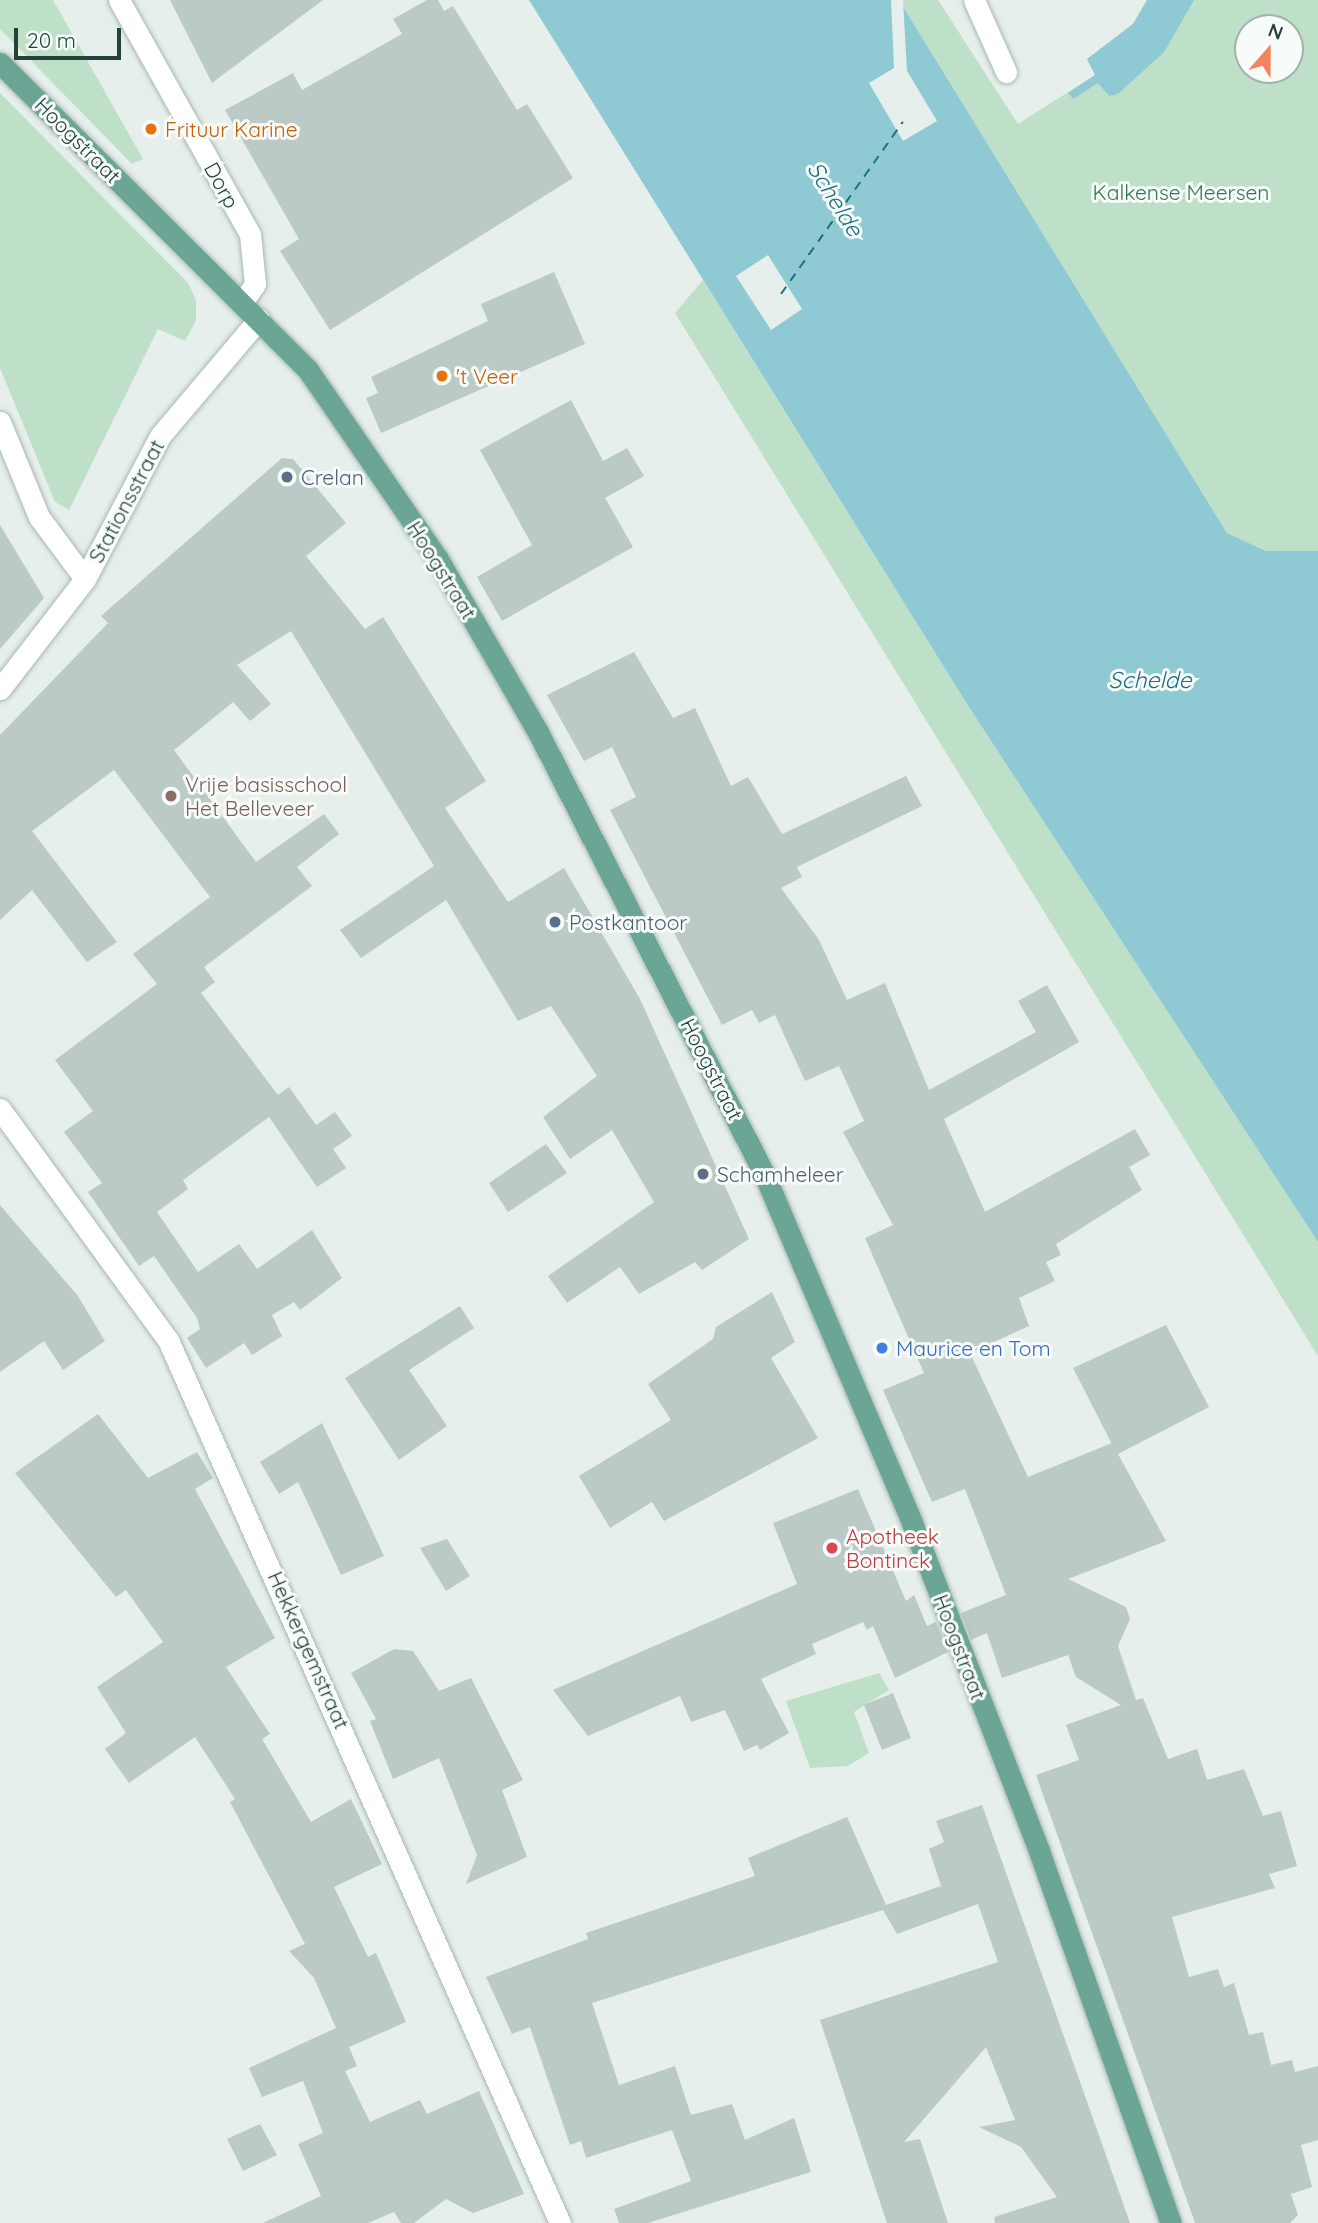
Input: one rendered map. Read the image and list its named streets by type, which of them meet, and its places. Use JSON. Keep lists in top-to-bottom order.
{
  "streets": {
    "main road": ["Hoogstraat"],
    "street": ["Dorp", "Stationsstraat", "Hekkergemstraat"]
  },
  "crossings": [
    ["Hoogstraat", "Dorp"],
    ["Hoogstraat", "Stationsstraat"]
  ],
  "water": ["Schelde"],
  "parks": ["Kalkense Meersen"],
  "places": [
    "Frituur Karine",
    "'t Veer",
    "Crelan",
    "Vrije basisschool Het Belleveer",
    "Postkantoor",
    "Schamheleer",
    "Maurice en Tom",
    "Apotheek Bontinck"
  ],
  "scale_bar": "20 m",
  "north": "top"
}
